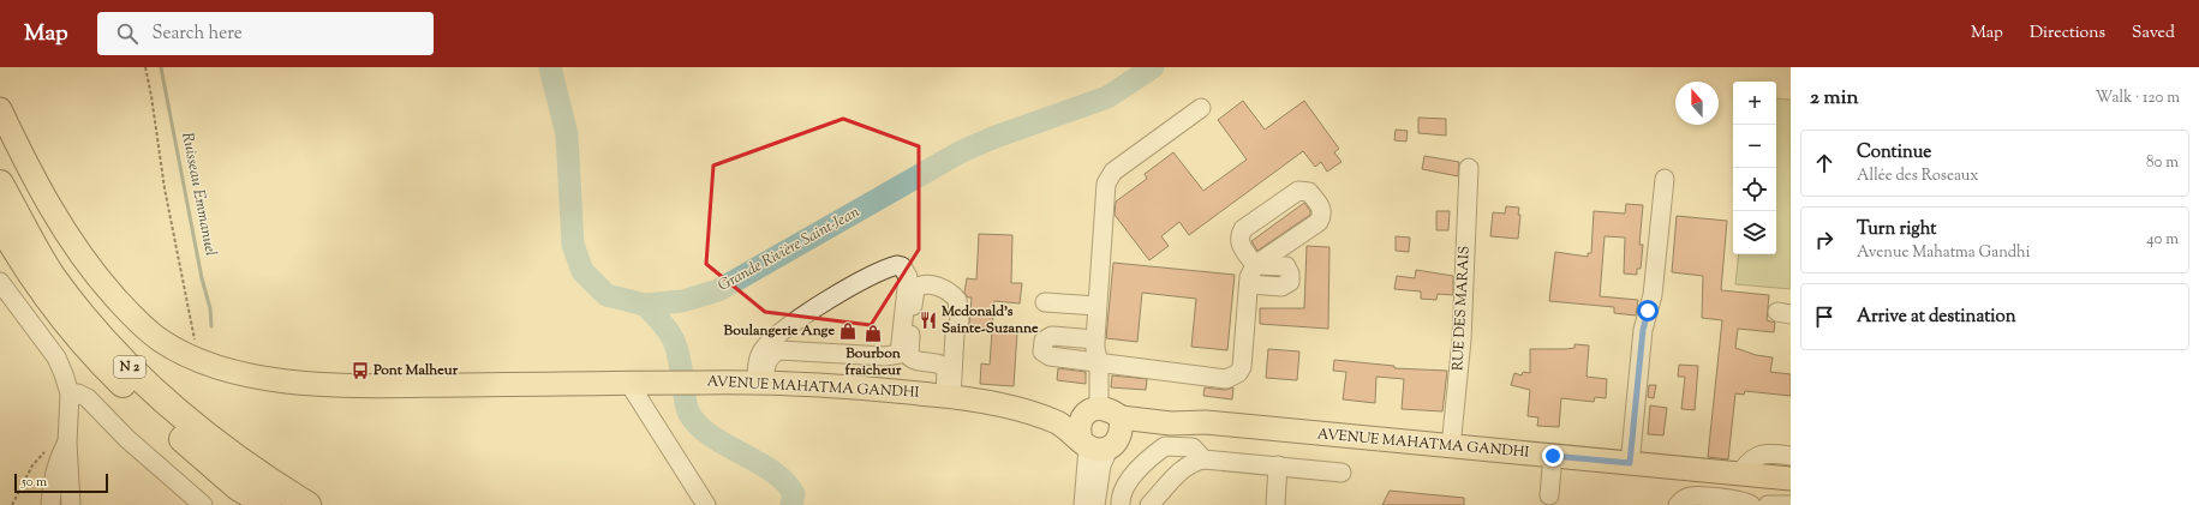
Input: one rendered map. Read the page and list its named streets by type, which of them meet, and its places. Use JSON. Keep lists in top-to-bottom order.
{
  "streets": {
    "highway": ["N 2"],
    "main road": ["AVENUE MAHATMA GANDHI"],
    "street": ["RUE DES MARAIS"]
  },
  "crossings": [
    ["RUE DES MARAIS", "AVENUE MAHATMA GANDHI"]
  ],
  "water": ["Ruisseau Emmanuel", "Grande Rivière Saint-Jean"],
  "places": {
    "restaurant": ["Mcdonald's Sainte-Suzanne"],
    "shop": ["Boulangerie Ange", "Bourbon fraicheur"],
    "bus stop": ["Pont Malheur"]
  },
  "scale_bar": "50 m",
  "north": "top",
  "page": {
    "header": "Map",
    "search": "Search here",
    "nav": ["Map", "Directions", "Saved"],
    "heading": ["2 min", "Walk · 120 m"],
    "map_buttons": ["+", "−"],
    "list": [
      ["Continue", "Allée des Roseaux", "80 m"],
      ["Turn right", "Avenue Mahatma Gandhi", "40 m"],
      "Arrive at destination"
    ],
    "scale": "50 m"
  }
}
